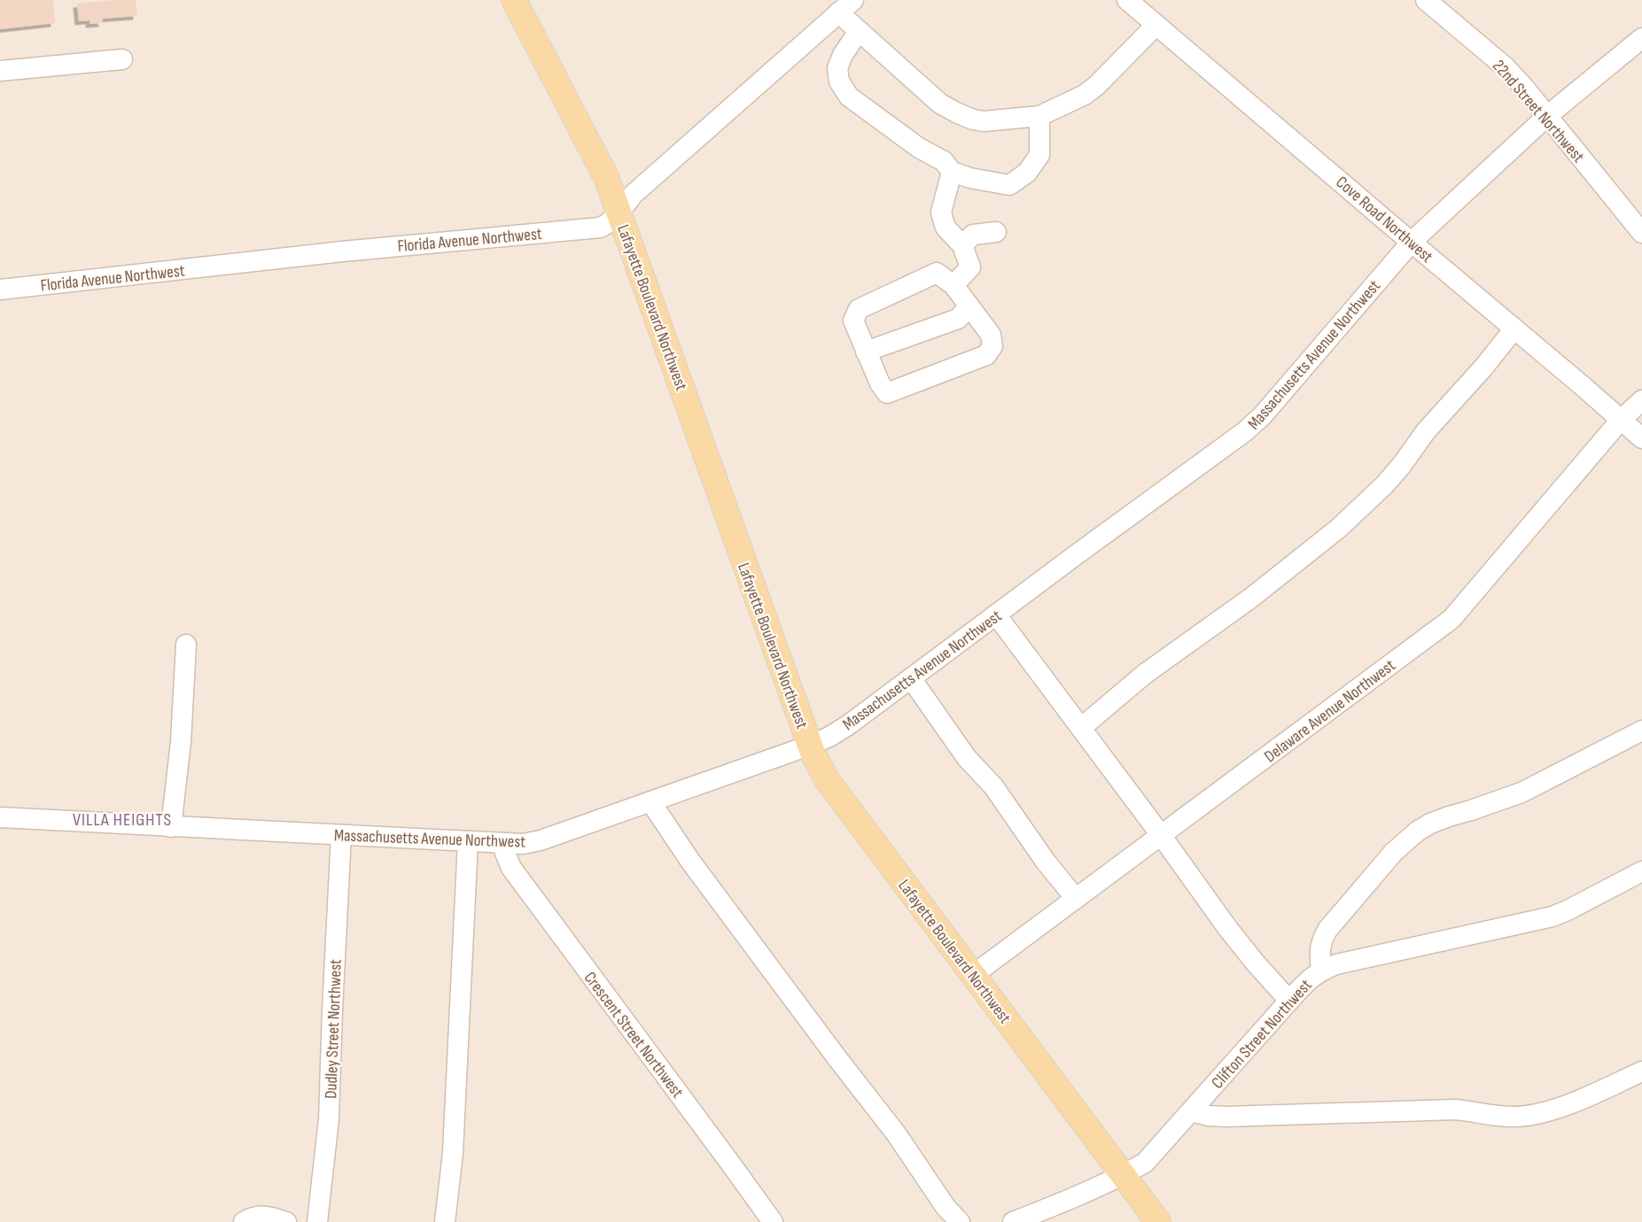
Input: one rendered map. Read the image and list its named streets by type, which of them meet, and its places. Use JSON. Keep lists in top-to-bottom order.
{
  "streets": {
    "main road": ["Lafayette Boulevard Northwest"],
    "street": [
      "22nd Street Northwest",
      "Cove Road Northwest",
      "Florida Avenue Northwest",
      "Massachusetts Avenue Northwest",
      "Delaware Avenue Northwest",
      "Dudley Street Northwest",
      "Clifton Street Northwest",
      "Crescent Street Northwest"
    ]
  },
  "crossings": [
    ["22nd Street Northwest", "Massachusetts Avenue Northwest"],
    ["Cove Road Northwest", "Massachusetts Avenue Northwest"],
    ["Cove Road Northwest", "Delaware Avenue Northwest"],
    ["Florida Avenue Northwest", "Lafayette Boulevard Northwest"],
    ["Lafayette Boulevard Northwest", "Massachusetts Avenue Northwest"],
    ["Lafayette Boulevard Northwest", "Delaware Avenue Northwest"],
    ["Lafayette Boulevard Northwest", "Clifton Street Northwest"],
    ["Massachusetts Avenue Northwest", "Dudley Street Northwest"],
    ["Massachusetts Avenue Northwest", "Crescent Street Northwest"]
  ],
  "districts": ["VILLA HEIGHTS"]
}
